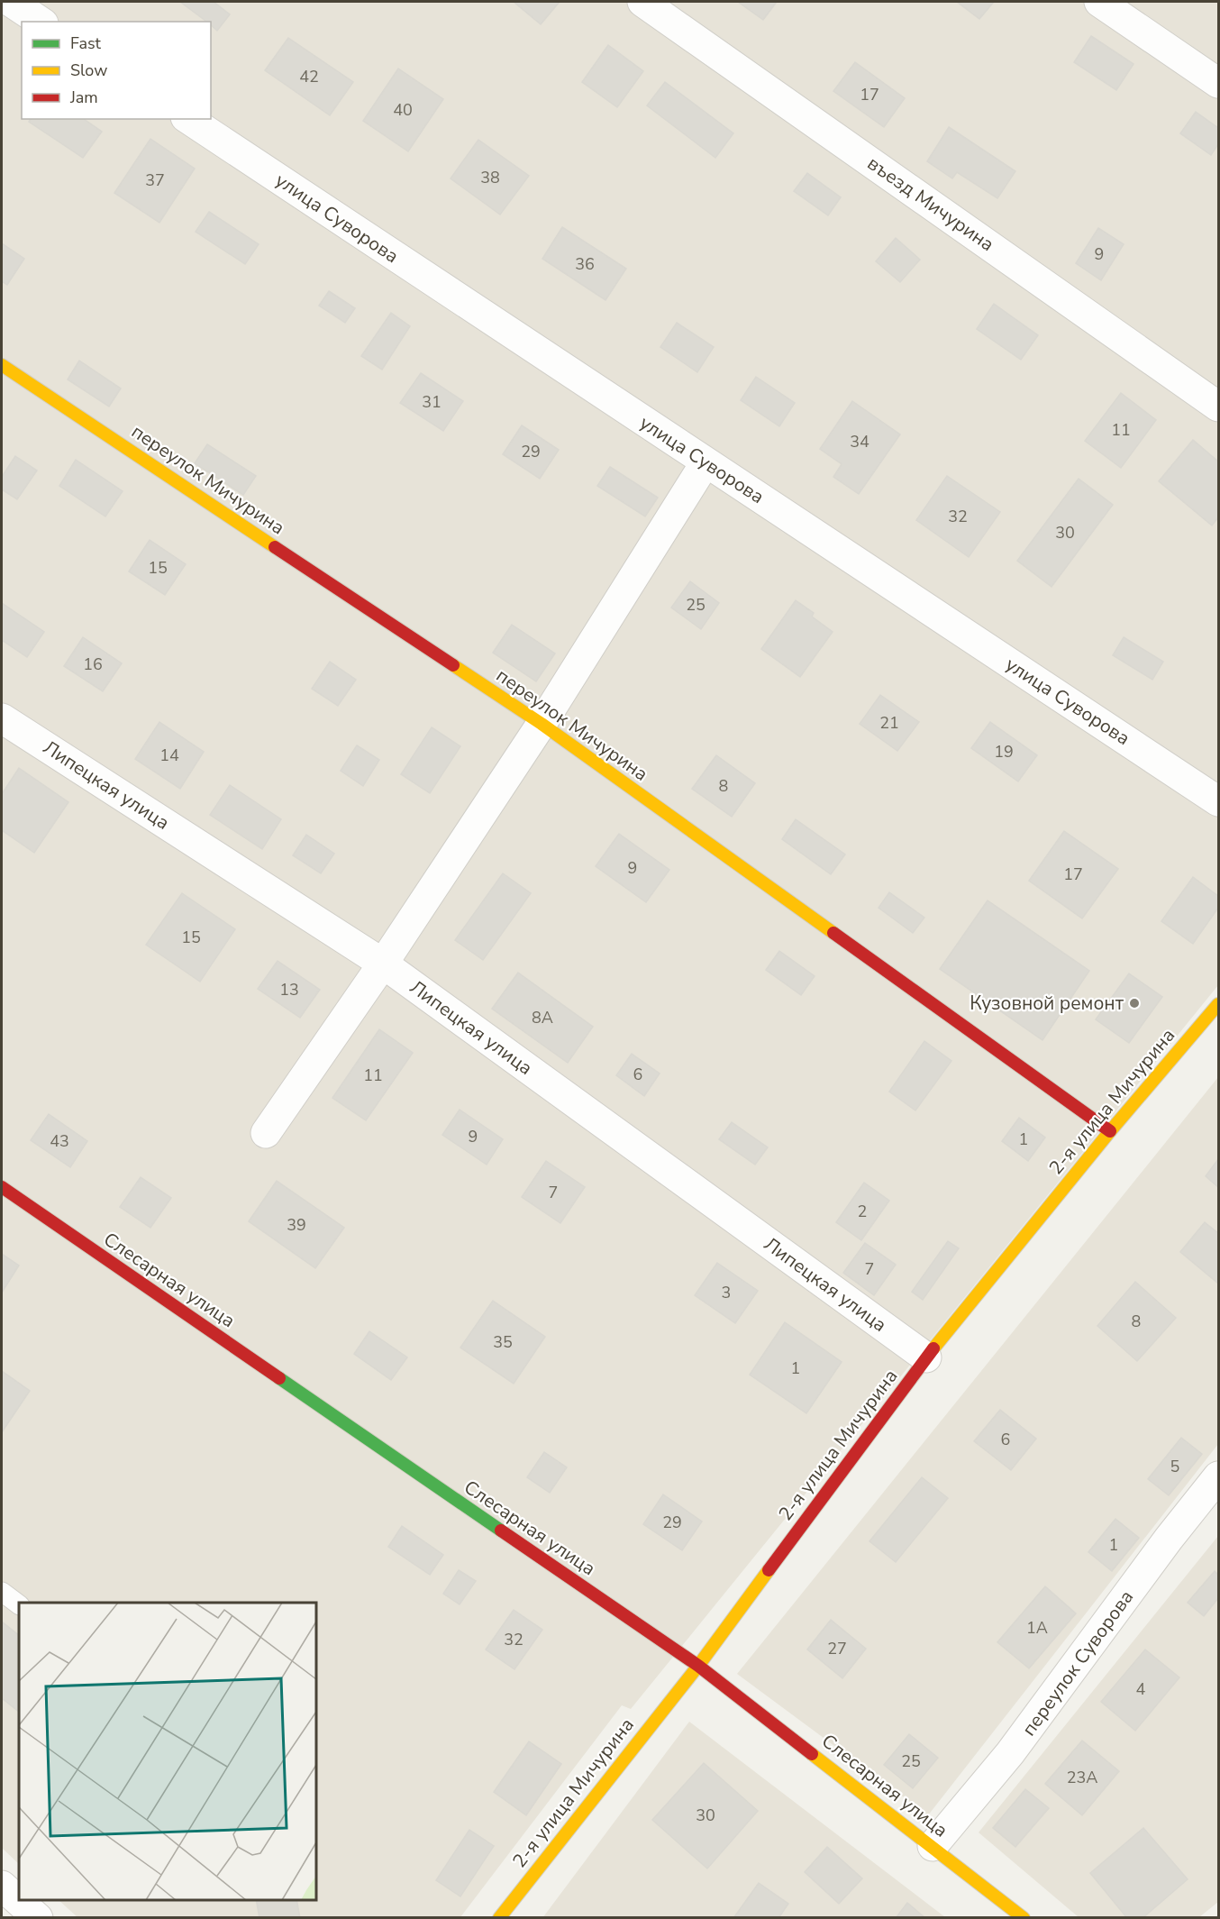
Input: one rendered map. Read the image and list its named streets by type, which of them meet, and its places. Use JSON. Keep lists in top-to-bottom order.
{
  "streets": {
    "street": [
      "въезд Мичурина",
      "улица Суворова",
      "переулок Мичурина",
      "Липецкая улица",
      "2-я улица Мичурина",
      "Слесарная улица",
      "переулок Суворова"
    ]
  },
  "crossings": [
    ["переулок Мичурина", "2-я улица Мичурина"],
    ["Липецкая улица", "2-я улица Мичурина"],
    ["2-я улица Мичурина", "Слесарная улица"],
    ["Слесарная улица", "переулок Суворова"]
  ],
  "places": ["Кузовной ремонт"],
  "house_numbers": [
    "42",
    "17",
    "40",
    "38",
    "37",
    "9",
    "36",
    "31",
    "11",
    "34",
    "29",
    "32",
    "30",
    "15",
    "25",
    "16",
    "21",
    "19",
    "14",
    "8",
    "9",
    "17",
    "15",
    "13",
    "8А",
    "6",
    "11",
    "9",
    "1",
    "43",
    "7",
    "2",
    "39",
    "7",
    "3",
    "8",
    "35",
    "1",
    "6",
    "5",
    "29",
    "1",
    "1А",
    "32",
    "27",
    "4",
    "25",
    "23А",
    "30"
  ],
  "legend": ["Fast", "Slow", "Jam"]
}
